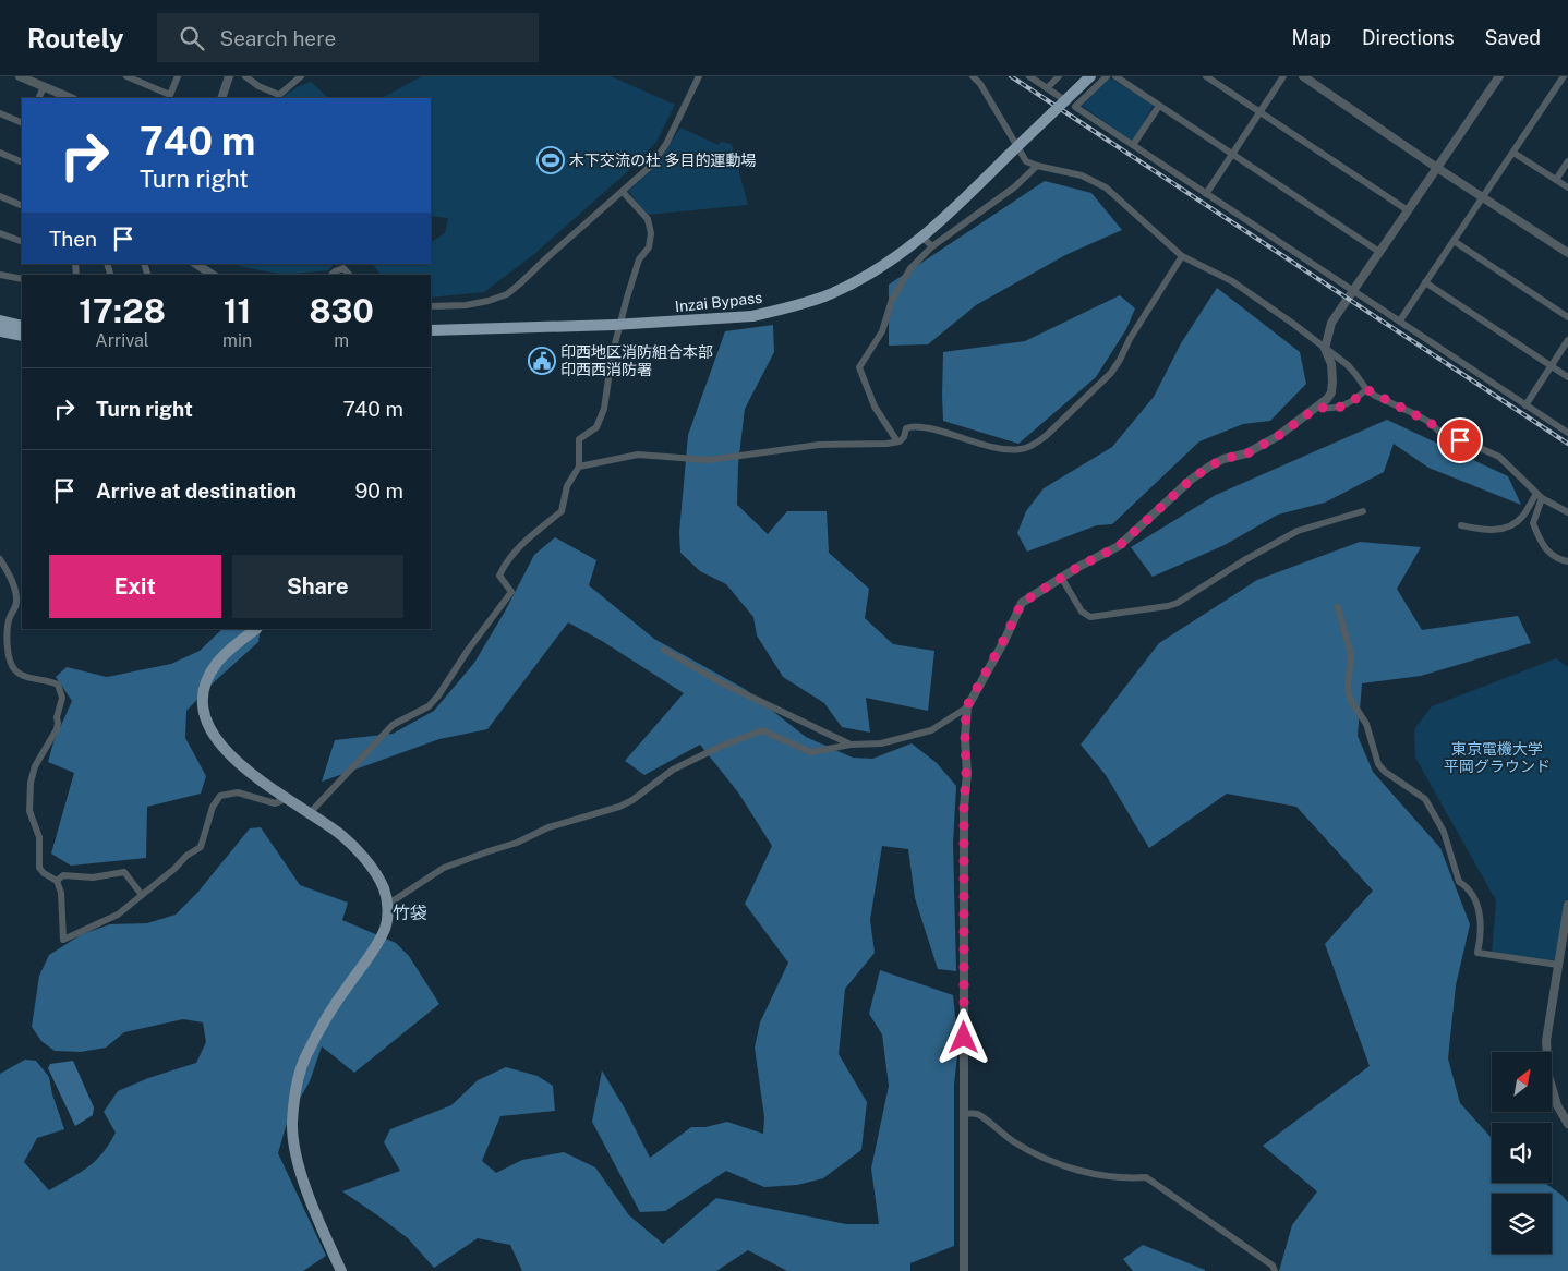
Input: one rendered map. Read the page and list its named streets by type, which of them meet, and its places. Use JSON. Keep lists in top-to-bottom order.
{
  "streets": {
    "highway": ["Inzai Bypass"]
  },
  "districts": ["竹袋"],
  "parks": ["東京電機大学 平岡グラウンド"],
  "places": {
    "sports": ["木下交流の杜 多目的運動場"],
    "public building": ["印西地区消防組合本部 印西西消防署"]
  },
  "north": "top right",
  "page": {
    "header": "Routely",
    "search": "Search here",
    "nav": ["Map", "Directions", "Saved"],
    "turn": ["740 m", "Turn right"],
    "then": "Then",
    "eta": [
      "17:28",
      "Arrival",
      "11",
      "min",
      "830",
      "m"
    ],
    "list": [
      {
        "name": "Turn right",
        "value": "740 m"
      },
      {
        "name": "Arrive at destination",
        "value": "90 m"
      }
    ],
    "buttons": ["Exit", "Share"]
  }
}
